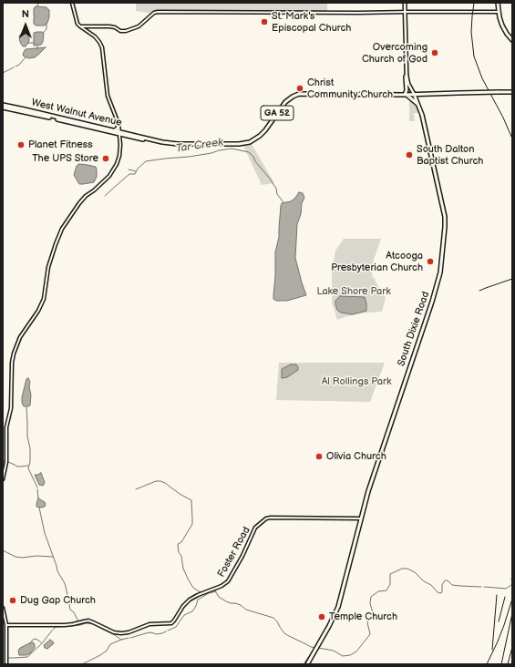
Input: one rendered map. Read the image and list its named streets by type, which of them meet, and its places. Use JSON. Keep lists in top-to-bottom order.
{
  "streets": {
    "main road": ["West Walnut Avenue", "GA 52", "South Dixie Road"],
    "street": ["Foster Road"]
  },
  "crossings": [
    ["West Walnut Avenue", "South Dixie Road"],
    ["South Dixie Road", "Foster Road"]
  ],
  "water": ["Tar Creek"],
  "parks": ["Lake Shore Park", "Al Rollings Park"],
  "places": [
    "St. Mark's Episcopal Church",
    "Overcoming Church of God",
    "Christ Community Church",
    "Planet Fitness",
    "South Dalton Baptist Church",
    "The UPS Store",
    "Atcooga Presbyterian Church",
    "Olivia Church",
    "Dug Gap Church",
    "Temple Church"
  ],
  "north": "top"
}
